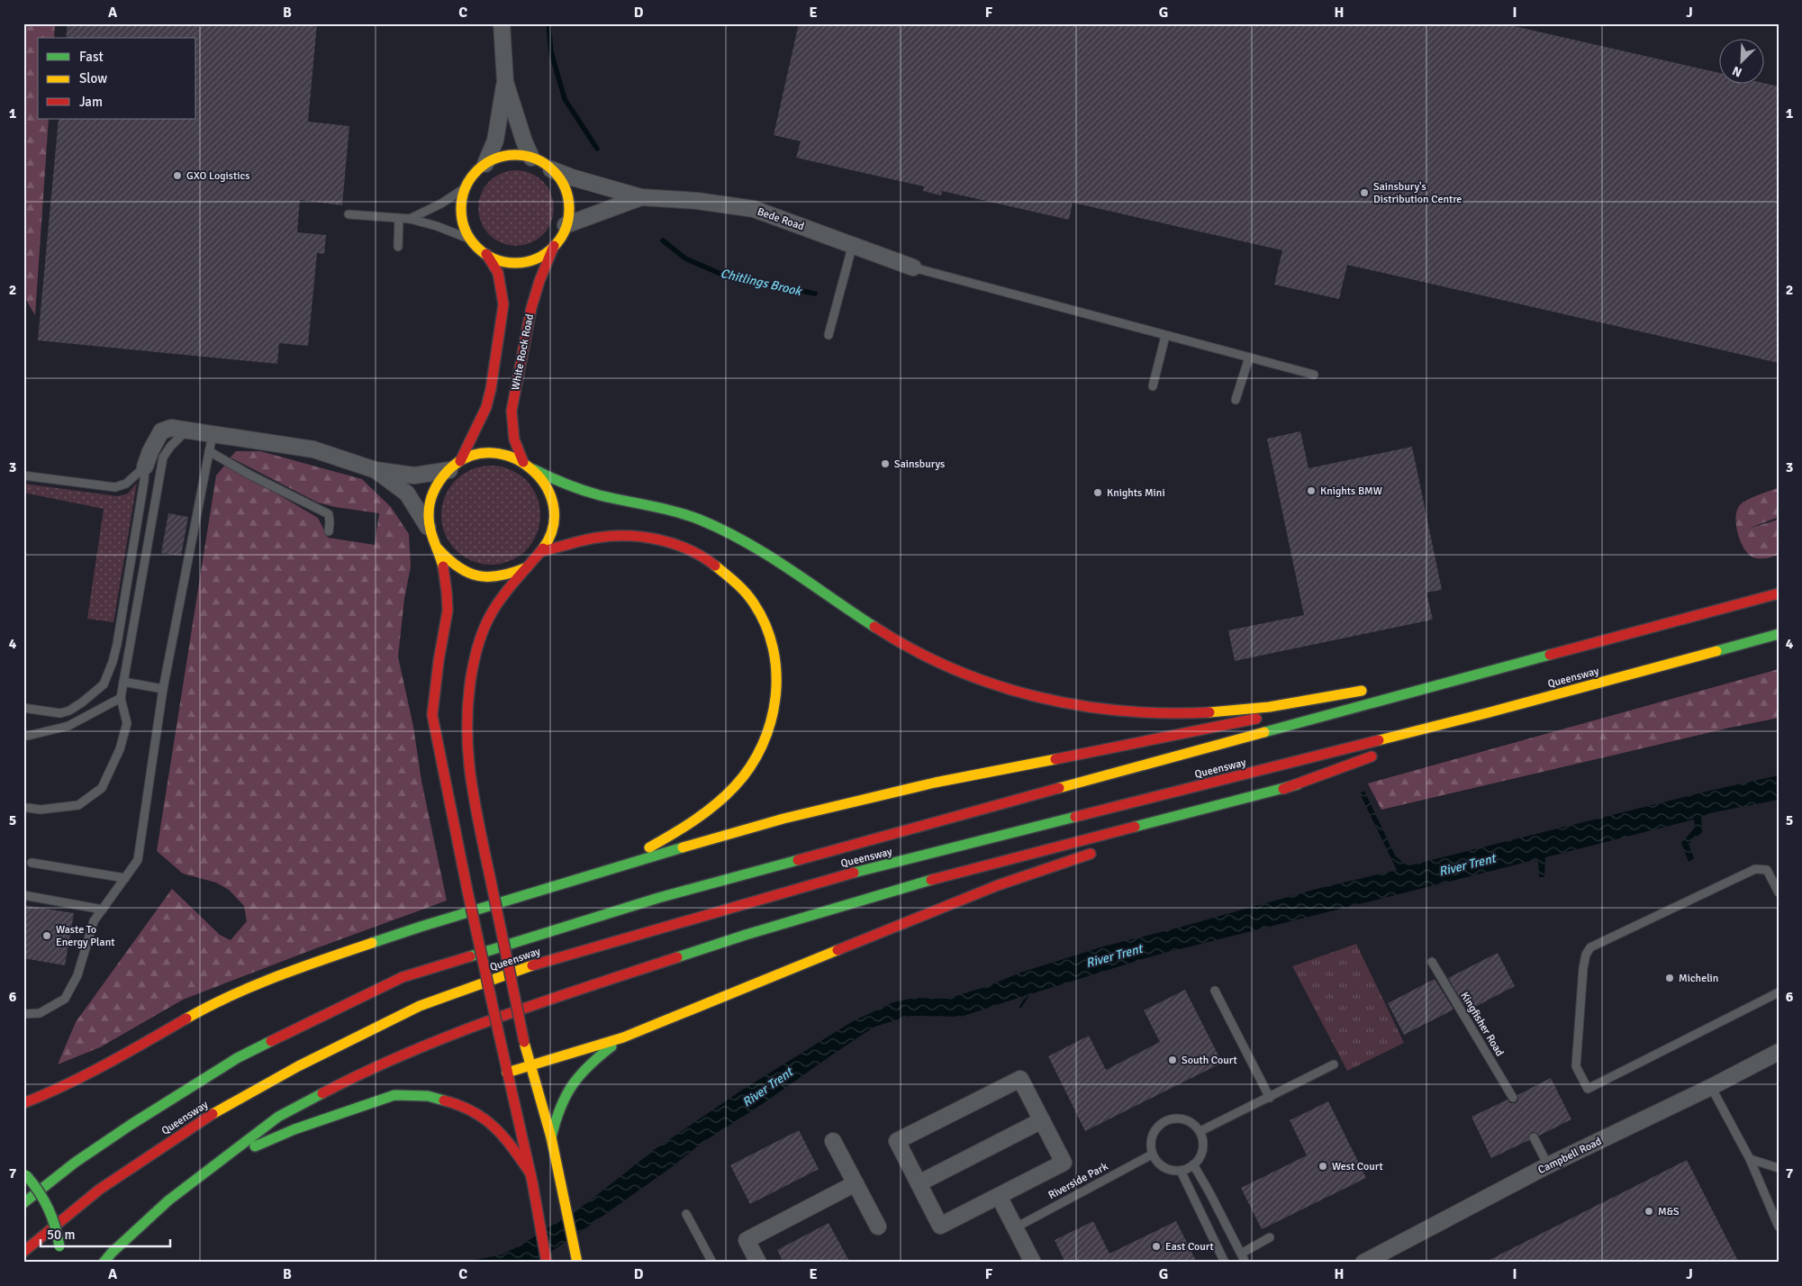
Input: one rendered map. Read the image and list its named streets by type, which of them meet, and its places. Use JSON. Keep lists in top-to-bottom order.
{
  "streets": {
    "main road": ["White Rock Road", "Queensway"],
    "street": ["Bede Road", "Campbell Road"],
    "lane": ["Kingfisher Road", "Riverside Park"]
  },
  "crossings": [
    ["Bede Road", "White Rock Road"]
  ],
  "water": ["Chitlings Brook", "River Trent"],
  "places": [
    "GXO Logistics",
    "Sainsbury's Distribution Centre",
    "Sainsburys",
    "Knights BMW",
    "Knights Mini",
    "Waste To Energy Plant",
    "Michelin",
    "South Court",
    "West Court",
    "M&S",
    "East Court"
  ],
  "legend": ["Fast", "Slow", "Jam"],
  "scale_bar": "50 m",
  "north": "bottom left",
  "grid": {
    "columns": [
      "A",
      "B",
      "C",
      "D",
      "E",
      "F",
      "G",
      "H",
      "I",
      "J"
    ],
    "rows": [
      "1",
      "2",
      "3",
      "4",
      "5",
      "6",
      "7"
    ]
  }
}
